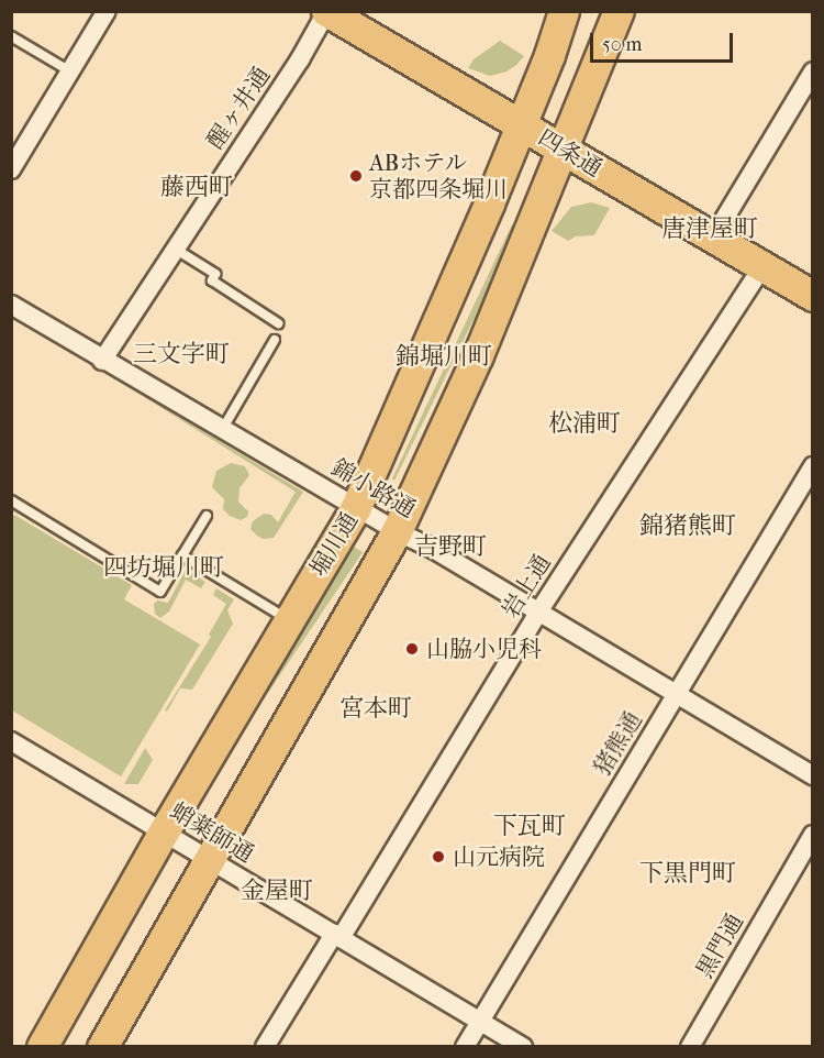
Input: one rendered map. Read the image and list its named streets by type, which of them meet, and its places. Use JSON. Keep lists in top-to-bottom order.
{
  "streets": {
    "main road": ["四条通", "堀川通"],
    "street": [
      "醒ヶ井通",
      "錦小路通",
      "岩上通",
      "猪熊通",
      "蛸薬師通",
      "黒門通"
    ]
  },
  "crossings": [
    ["醒ヶ井通", "四条通"],
    ["醒ヶ井通", "錦小路通"],
    ["四条通", "堀川通"],
    ["四条通", "岩上通"],
    ["錦小路通", "堀川通"],
    ["錦小路通", "岩上通"],
    ["錦小路通", "猪熊通"],
    ["堀川通", "蛸薬師通"],
    ["岩上通", "蛸薬師通"],
    ["猪熊通", "蛸薬師通"]
  ],
  "districts": [
    "藤西町",
    "唐津屋町",
    "三文字町",
    "錦堀川町",
    "松浦町",
    "錦猪熊町",
    "吉野町",
    "四坊堀川町",
    "宮本町",
    "下瓦町",
    "下黒門町",
    "金屋町"
  ],
  "places": ["ABホテル 京都四条堀川", "山脇小児科", "山元病院"],
  "scale_bar": "50 m"
}
